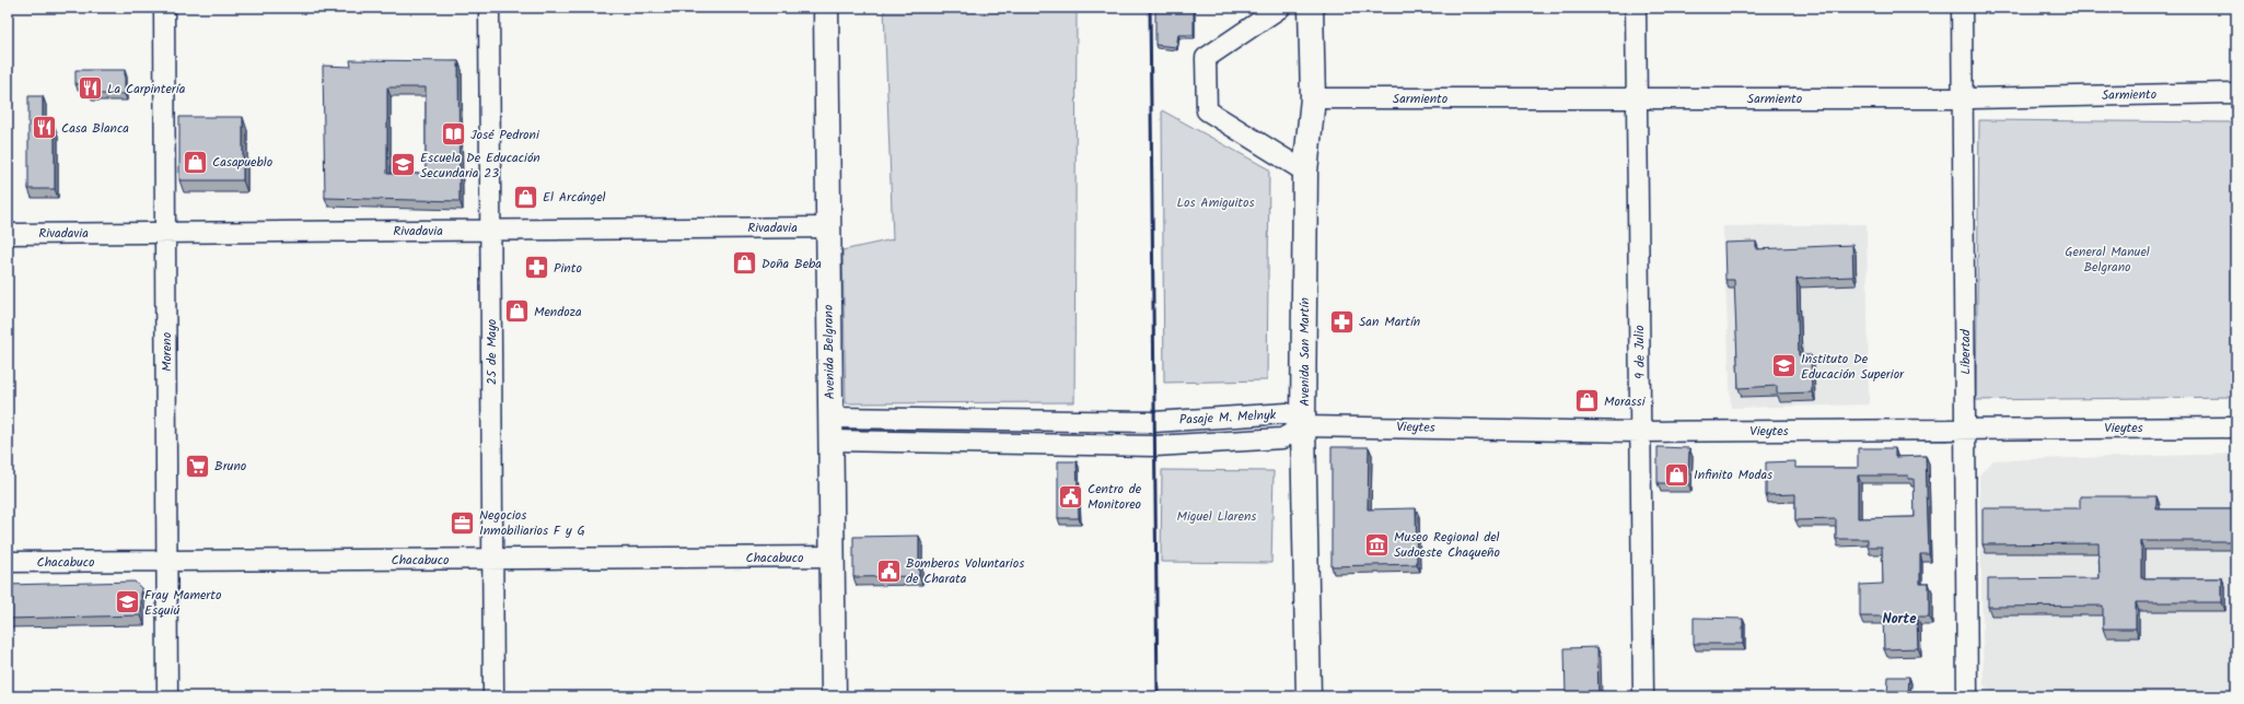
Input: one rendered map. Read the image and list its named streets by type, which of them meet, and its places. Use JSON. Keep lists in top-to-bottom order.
{
  "streets": {
    "main road": ["Avenida Belgrano", "Avenida San Martín"],
    "street": [
      "Sarmiento",
      "Rivadavia",
      "Moreno",
      "25 de Mayo",
      "9 de Julio",
      "Libertad",
      "Pasaje M. Melnyk",
      "Vieytes",
      "Chacabuco"
    ]
  },
  "crossings": [
    ["Sarmiento", "Avenida San Martín"],
    ["Sarmiento", "9 de Julio"],
    ["Sarmiento", "Libertad"],
    ["Rivadavia", "Moreno"],
    ["Rivadavia", "25 de Mayo"],
    ["Rivadavia", "Avenida Belgrano"],
    ["Moreno", "Chacabuco"],
    ["25 de Mayo", "Chacabuco"],
    ["Avenida Belgrano", "Pasaje M. Melnyk"],
    ["Avenida Belgrano", "Chacabuco"],
    ["Avenida San Martín", "Pasaje M. Melnyk"],
    ["Avenida San Martín", "Vieytes"],
    ["9 de Julio", "Vieytes"],
    ["Libertad", "Vieytes"],
    ["Pasaje M. Melnyk", "Vieytes"]
  ],
  "districts": ["Norte"],
  "parks": ["Los Amiguitos", "General Manuel Belgrano", "Miguel Llarens"],
  "places": {
    "restaurant": ["La Carpintería", "Casa Blanca"],
    "library": ["José Pedroni"],
    "shop": [
      "Casapueblo",
      "El Arcángel",
      "Doña Beba",
      "Mendoza",
      "Morassi",
      "Infinito Modas"
    ],
    "school or university": ["Escuela De Educación Secundaria 23", "Instituto De Educación Superior", "Fray Mamerto Esquiú"],
    "pharmacy": ["Pinto", "San Martín"],
    "supermarket": ["Bruno"],
    "public building": ["Centro de Monitoreo", "Bomberos Voluntarios de Charata"],
    "office": ["Negocios Inmobiliarios F y G"],
    "museum": ["Museo Regional del Sudoeste Chaqueño"]
  }
}
